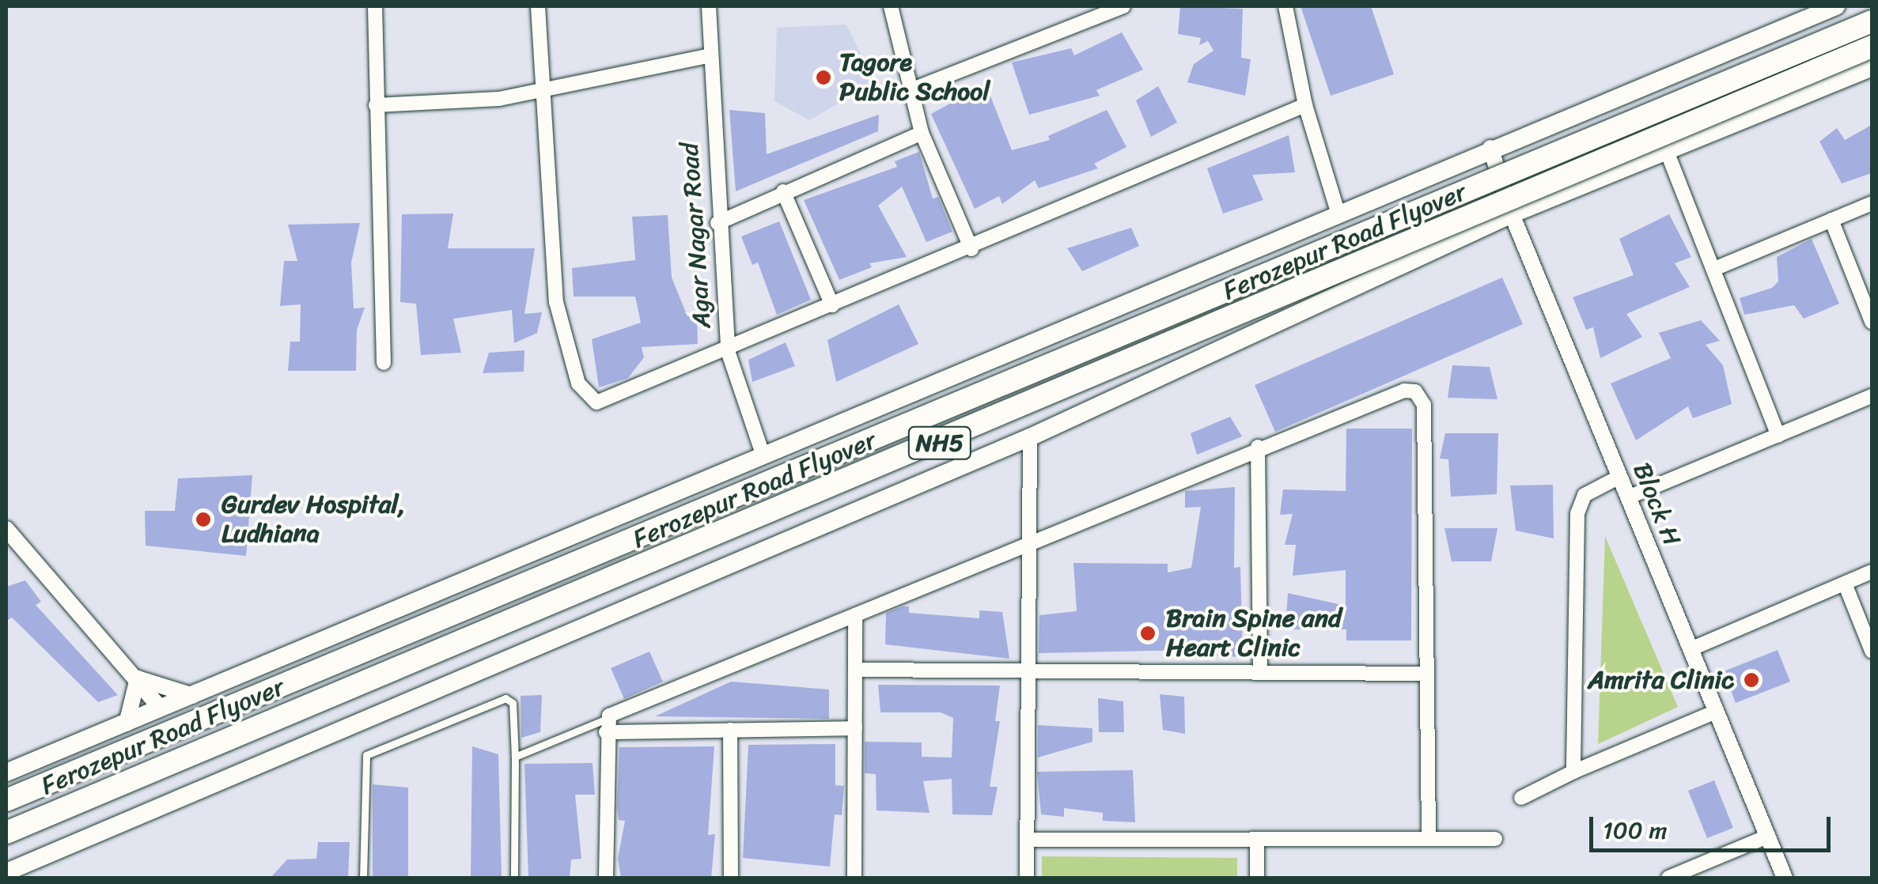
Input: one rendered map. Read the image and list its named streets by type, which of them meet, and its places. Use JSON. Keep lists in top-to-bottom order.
{
  "streets": {
    "highway": ["Ferozepur Road Flyover", "NH5"],
    "street": ["Agar Nagar Road", "Block H"]
  },
  "places": [
    "Tagore Public School",
    "Gurdev Hospital, Ludhiana",
    "Brain Spine and Heart Clinic",
    "Amrita Clinic"
  ],
  "scale_bar": "100 m"
}
